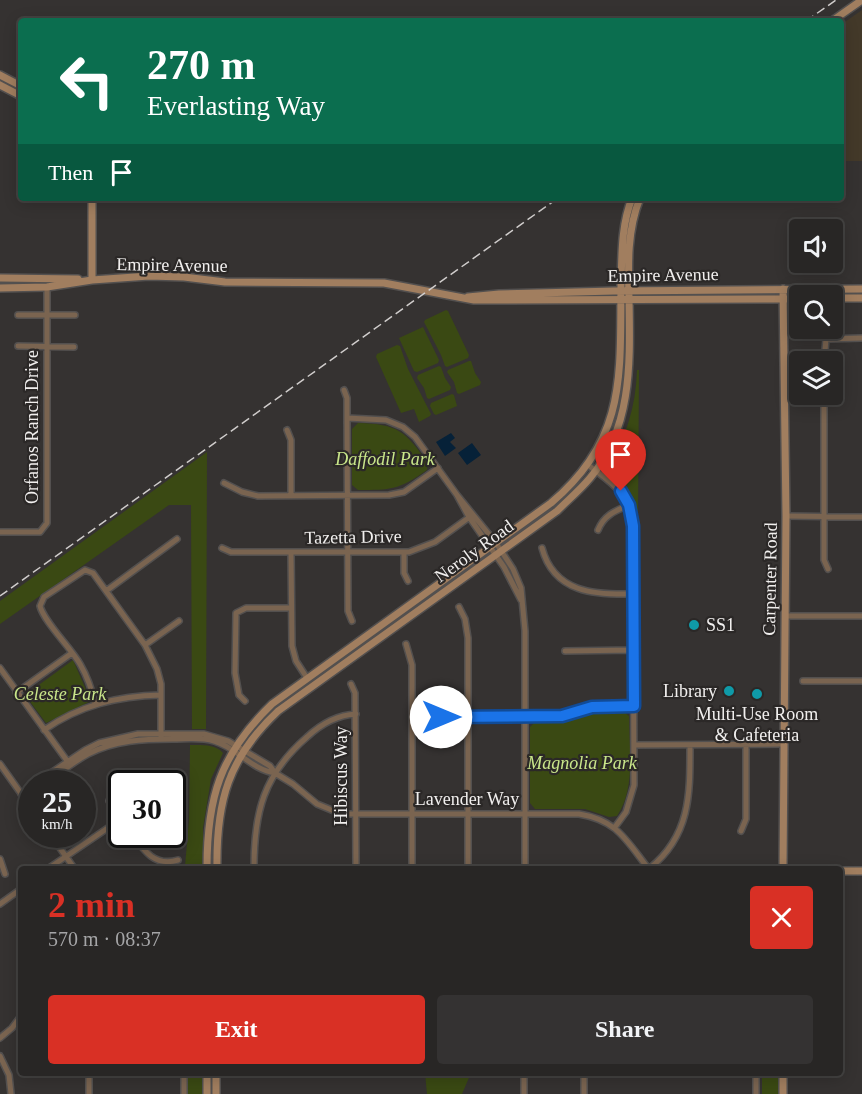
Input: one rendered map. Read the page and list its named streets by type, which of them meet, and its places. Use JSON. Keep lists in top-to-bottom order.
{
  "streets": {
    "street": [
      "Empire Avenue",
      "Orfanos Ranch Drive",
      "Tazetta Drive",
      "Neroly Road",
      "Carpenter Road",
      "Hibiscus Way",
      "Lavender Way"
    ]
  },
  "crossings": [
    ["Empire Avenue", "Orfanos Ranch Drive"],
    ["Empire Avenue", "Neroly Road"],
    ["Empire Avenue", "Carpenter Road"],
    ["Neroly Road", "Lavender Way"],
    ["Hibiscus Way", "Lavender Way"]
  ],
  "parks": ["Daffodil Park", "Celeste Park", "Magnolia Park"],
  "places": ["SS1", "Library", "Multi-Use Room & Cafeteria"],
  "page": {
    "turn": ["270 m", "Everlasting Way"],
    "then": "Then",
    "speed": "25 km/h",
    "limit": "30",
    "heading": ["2 min", "570 m · 08:37"],
    "buttons": ["Exit", "Share"]
  }
}
